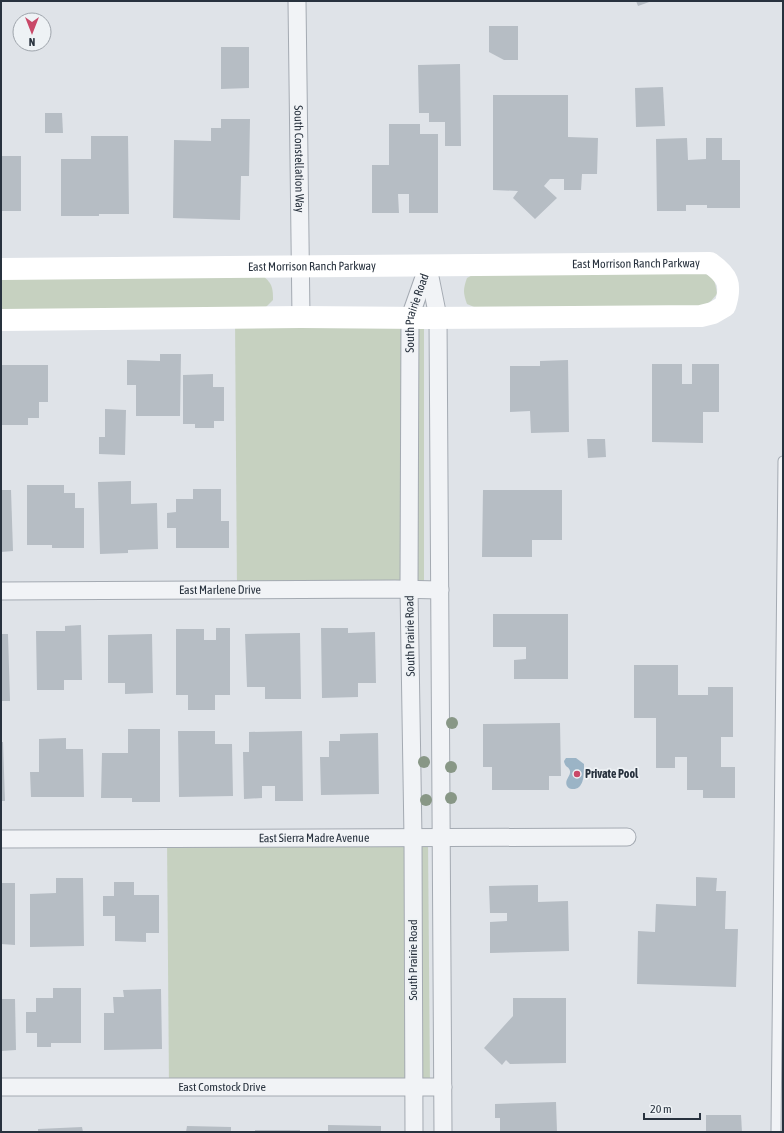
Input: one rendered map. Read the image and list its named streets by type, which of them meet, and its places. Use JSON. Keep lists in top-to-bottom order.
{
  "streets": {
    "street": [
      "South Constellation Way",
      "East Morrison Ranch Parkway",
      "South Prairie Road",
      "East Marlene Drive",
      "East Sierra Madre Avenue",
      "East Comstock Drive"
    ]
  },
  "crossings": [
    ["South Constellation Way", "East Morrison Ranch Parkway"],
    ["East Morrison Ranch Parkway", "South Prairie Road"],
    ["South Prairie Road", "East Marlene Drive"],
    ["South Prairie Road", "East Sierra Madre Avenue"],
    ["South Prairie Road", "East Comstock Drive"]
  ],
  "places": ["Private Pool"],
  "scale_bar": "20 m",
  "north": "bottom"
}
